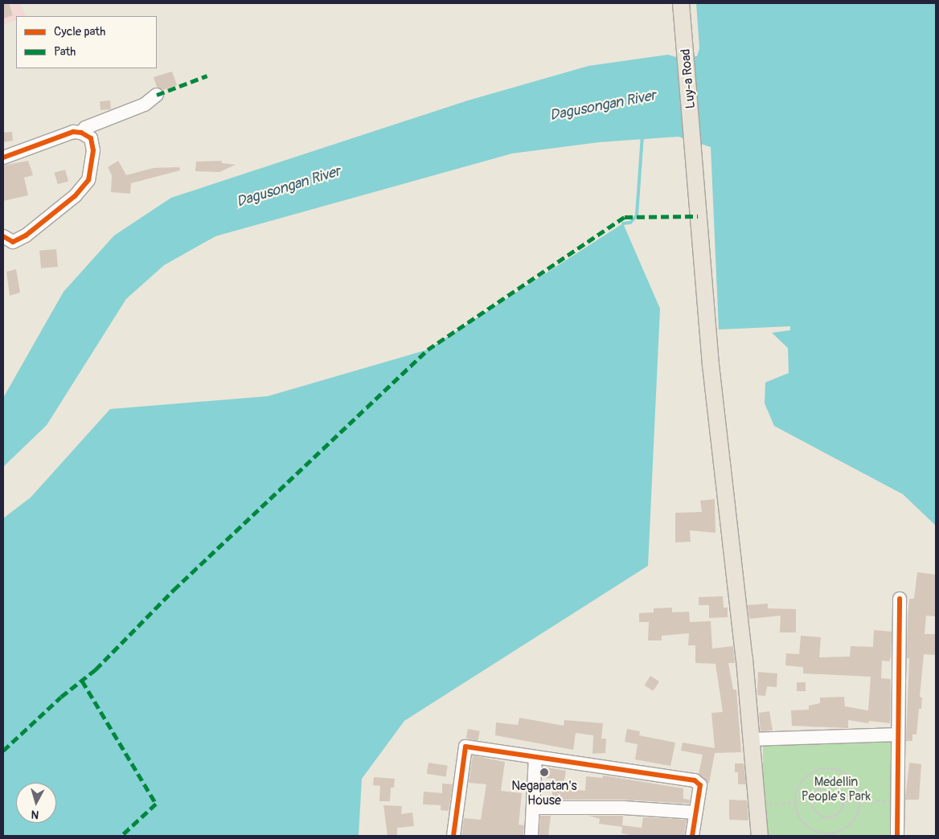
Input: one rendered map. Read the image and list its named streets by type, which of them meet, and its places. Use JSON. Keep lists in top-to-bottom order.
{
  "streets": {
    "main road": ["Luy-a Road"]
  },
  "water": ["Dagusongan River"],
  "parks": ["Medellin People's Park"],
  "places": ["Negapatan's House"],
  "legend": ["Cycle path", "Path"],
  "north": "bottom"
}
